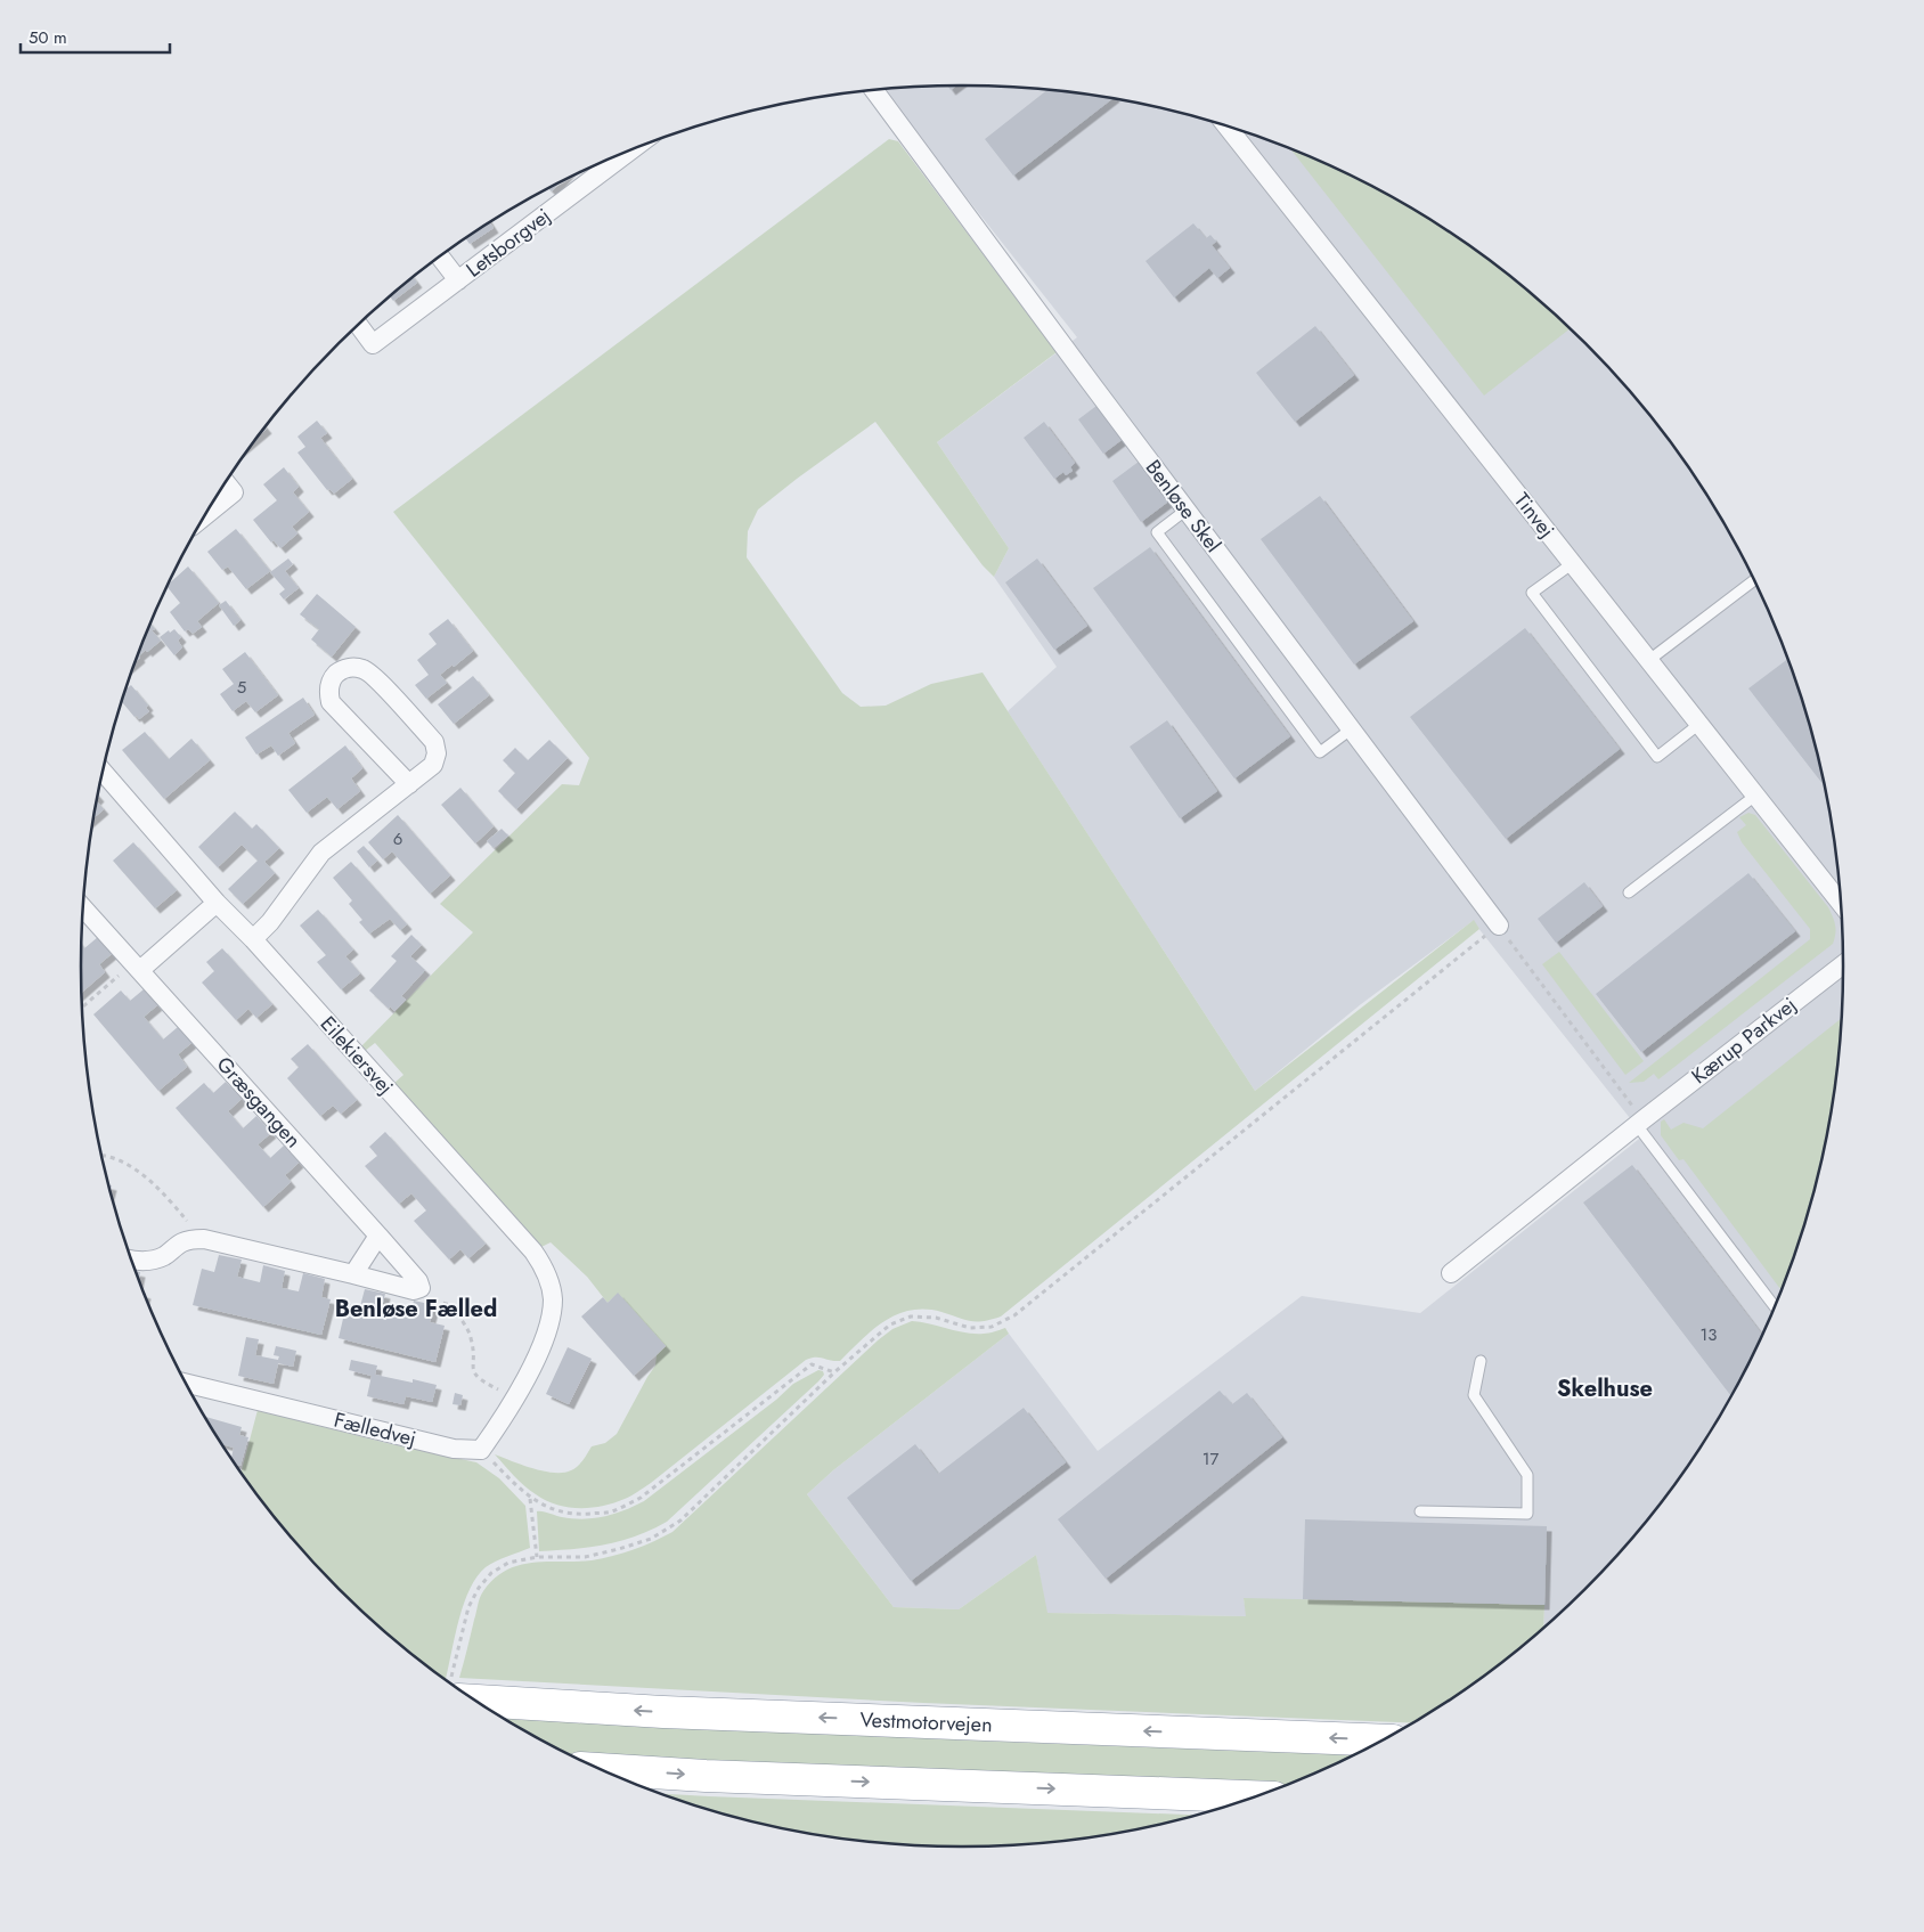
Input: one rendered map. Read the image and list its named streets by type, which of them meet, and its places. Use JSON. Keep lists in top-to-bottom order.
{
  "streets": {
    "highway": ["Vestmotorvejen"],
    "street": [
      "Letsborgvej",
      "Benløse Skel",
      "Tinvej",
      "Kærup Parkvej",
      "Eilekiersvej",
      "Græsgangen",
      "Fælledvej"
    ]
  },
  "districts": ["Benløse Fælled", "Skelhuse"],
  "house_numbers": [
    "5",
    "6",
    "13",
    "17"
  ],
  "scale_bar": "50 m"
}
